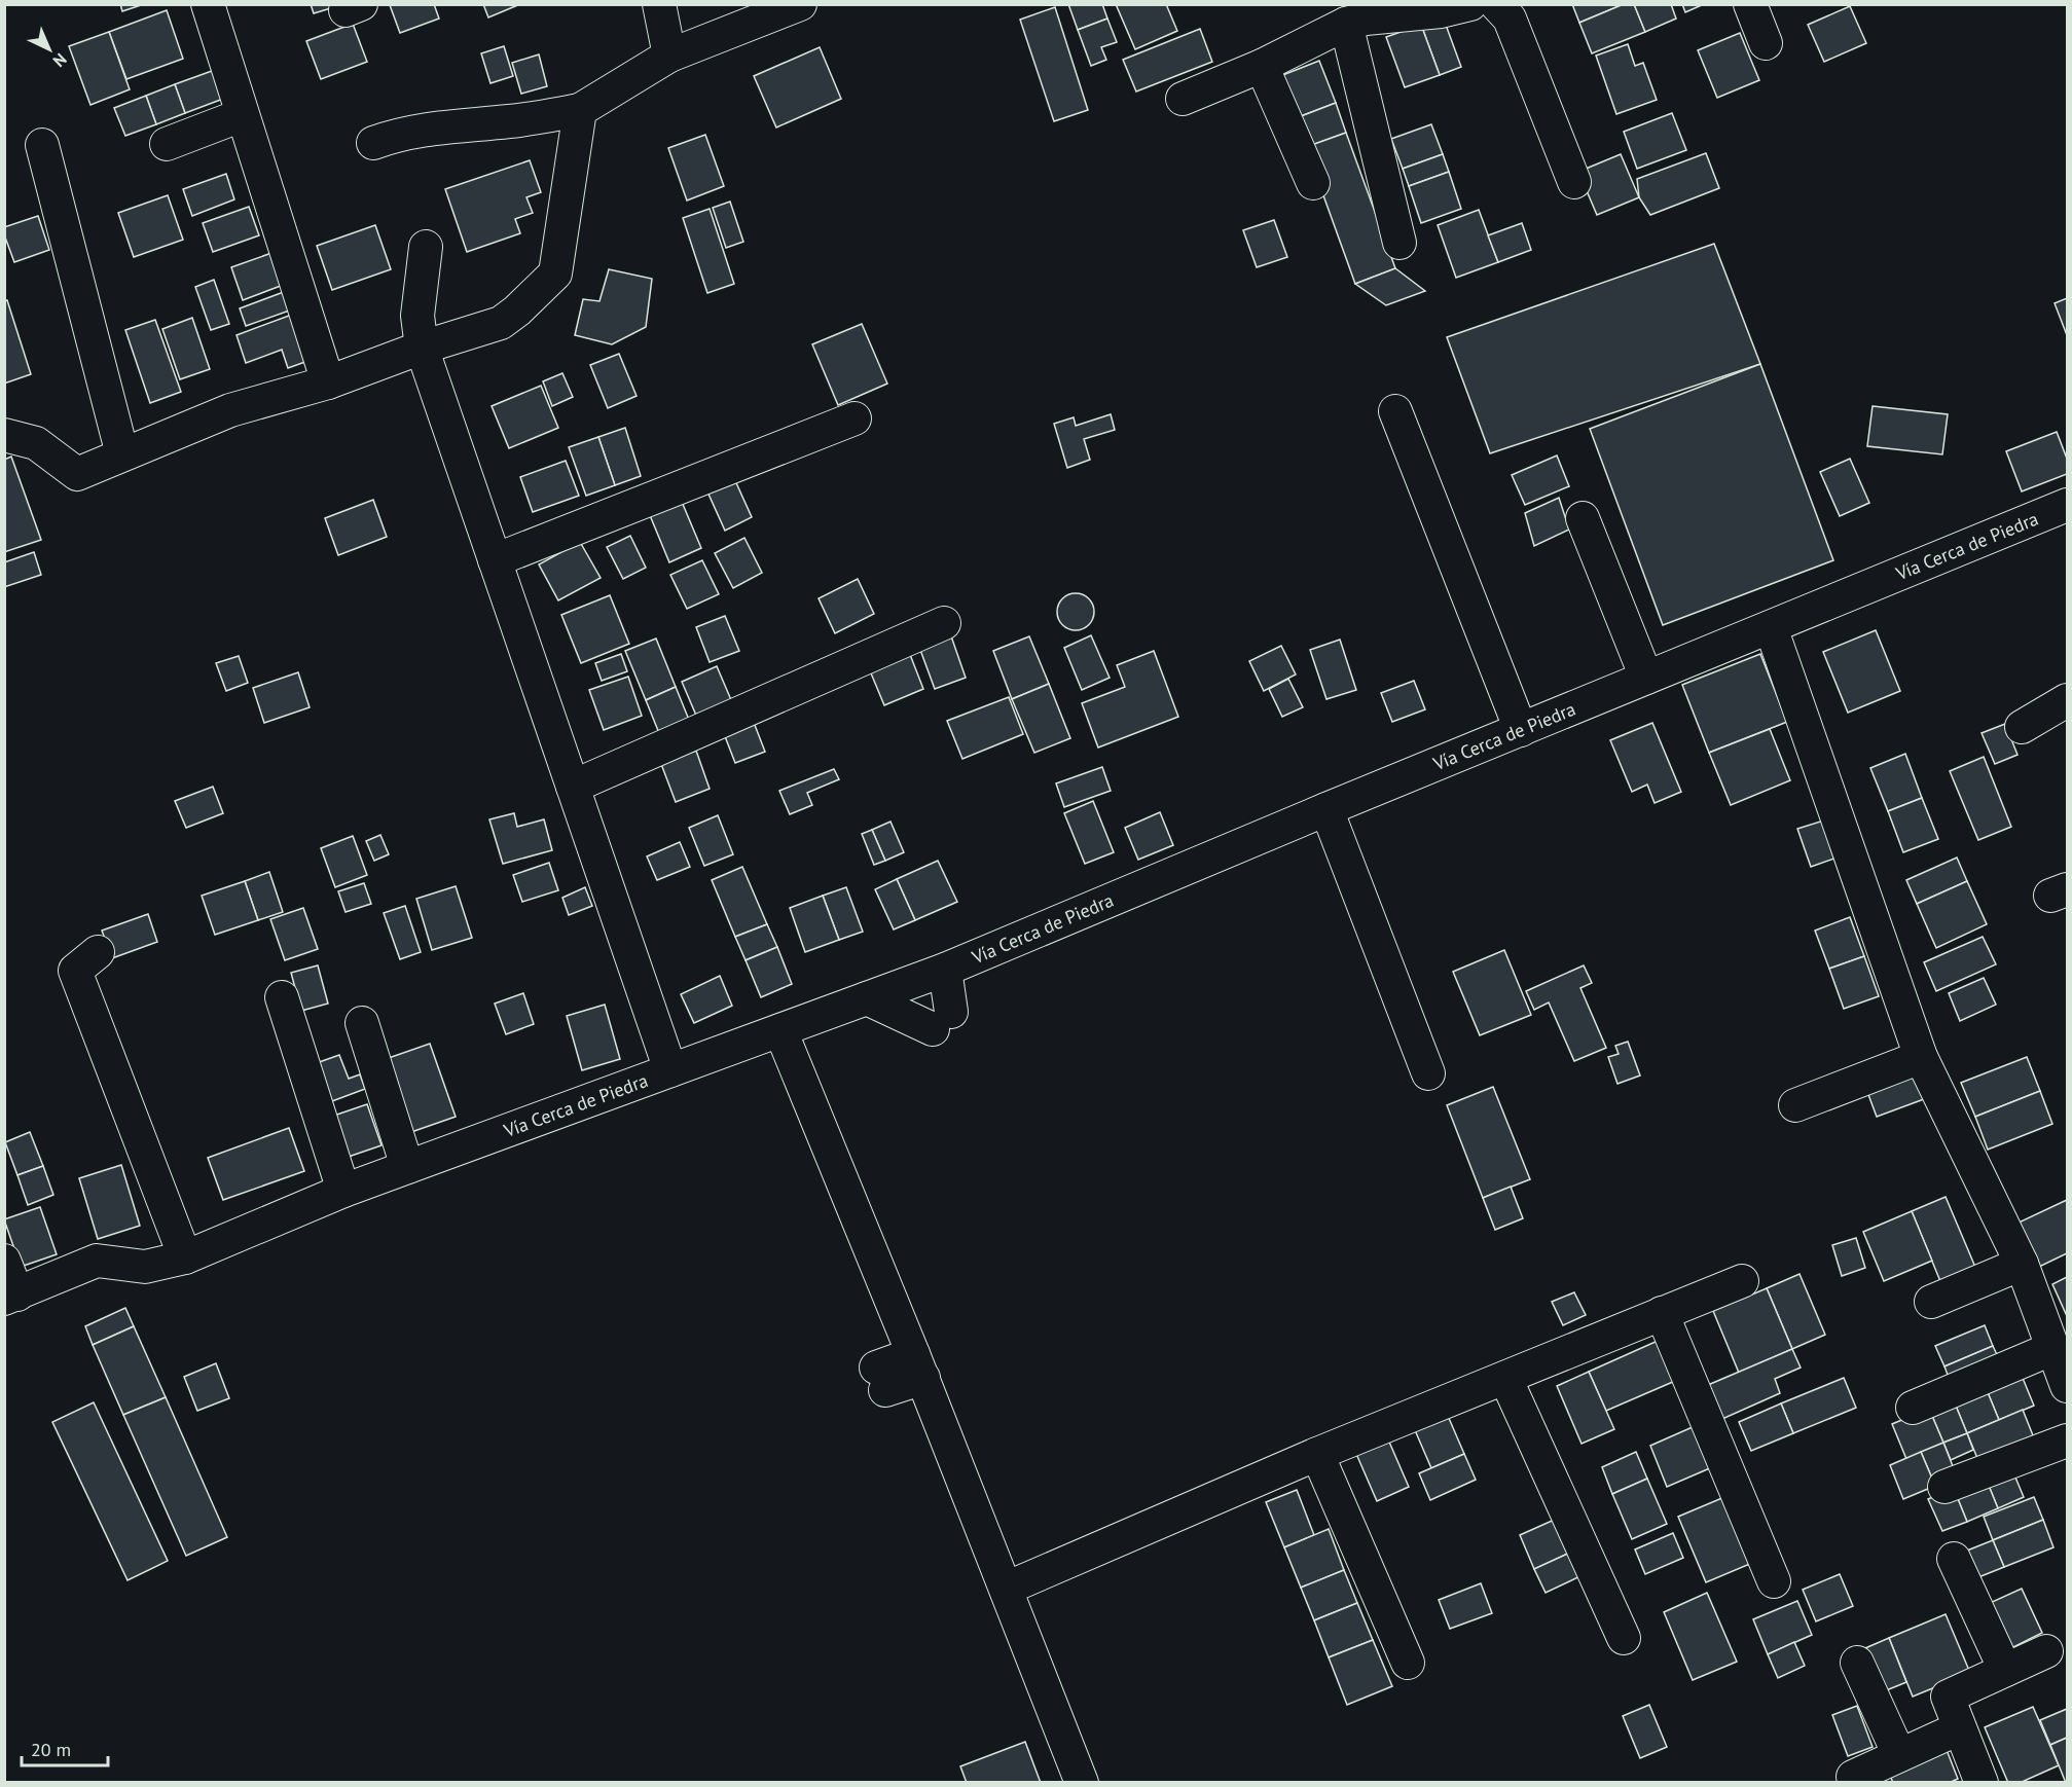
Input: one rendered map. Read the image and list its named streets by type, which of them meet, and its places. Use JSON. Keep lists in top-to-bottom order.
{
  "streets": {
    "street": ["Vía Cerca de Piedra"]
  },
  "scale_bar": "20 m",
  "north": "bottom right"
}
